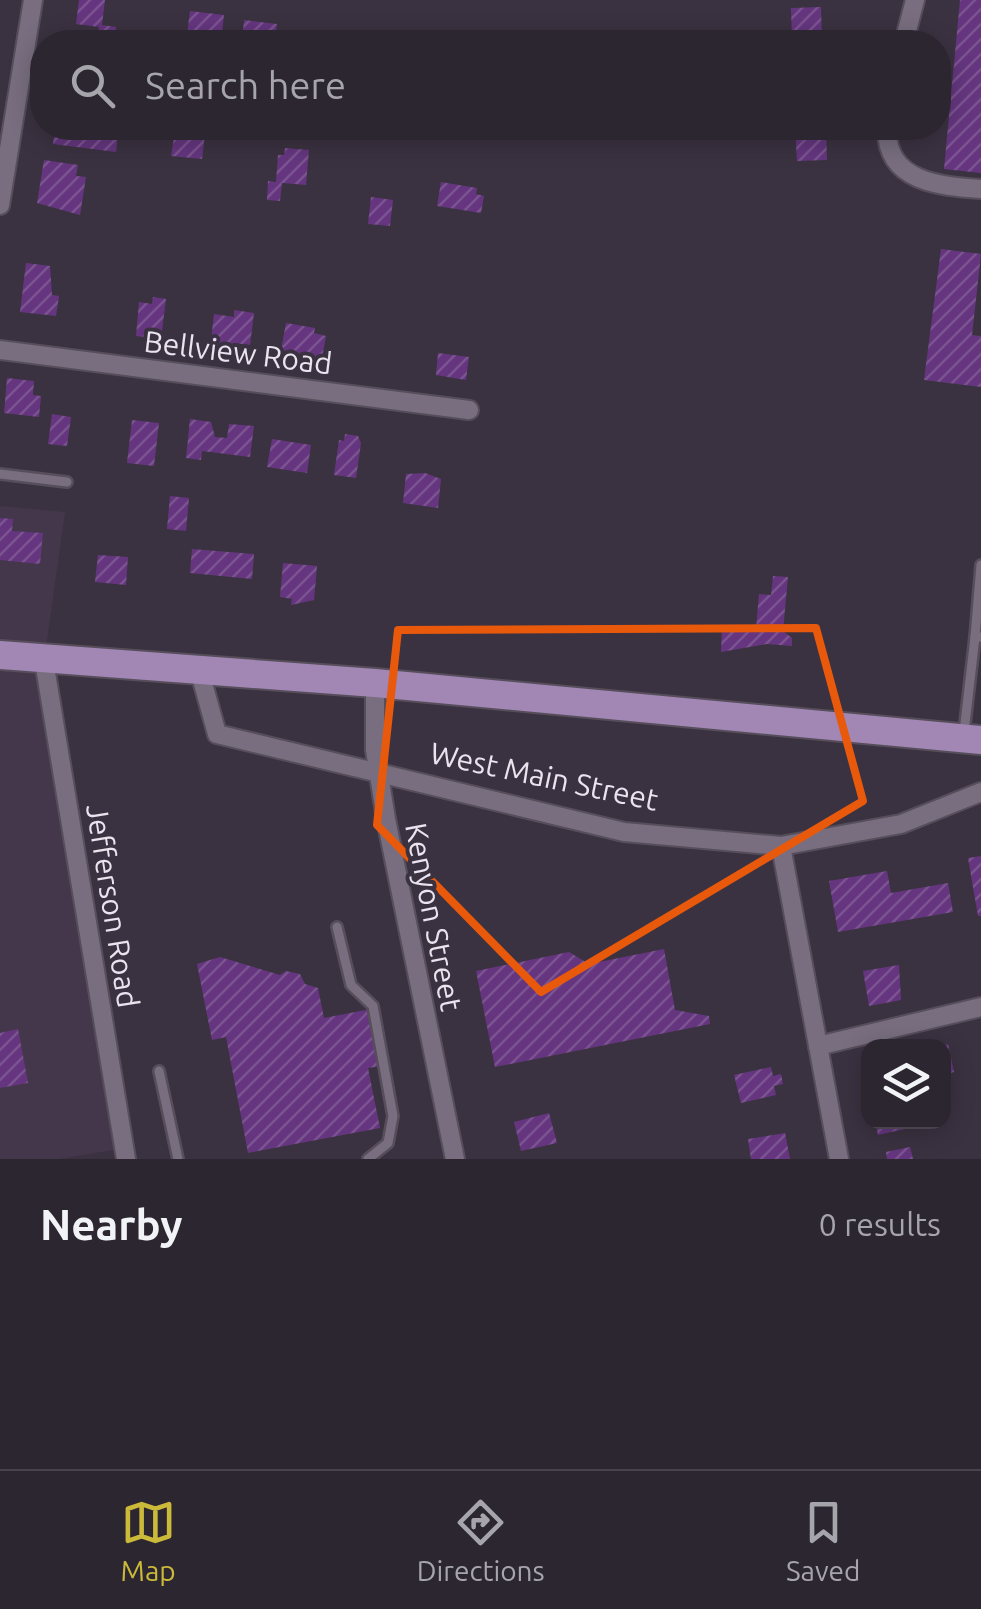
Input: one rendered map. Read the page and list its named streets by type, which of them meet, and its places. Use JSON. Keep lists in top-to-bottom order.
{
  "streets": {
    "street": [
      "Bellview Road",
      "West Main Street",
      "Jefferson Road",
      "Kenyon Street"
    ]
  },
  "crossings": [
    ["West Main Street", "Kenyon Street"]
  ],
  "page": {
    "search": "Search here",
    "heading": ["Nearby", "0 results"],
    "nav": ["Map", "Directions", "Saved"]
  }
}
